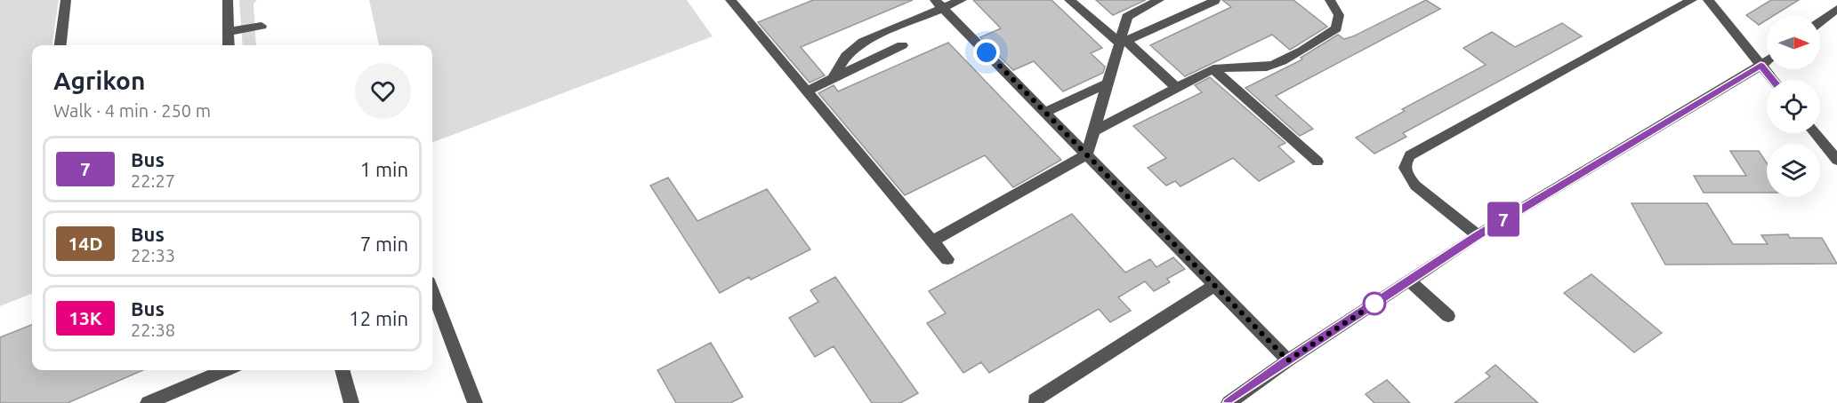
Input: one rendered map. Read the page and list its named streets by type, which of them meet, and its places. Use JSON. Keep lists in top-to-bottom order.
{
  "lines": ["bus line 7"],
  "north": "right",
  "page": {
    "on_map": "7",
    "heading": ["Agrikon", "Walk · 4 min · 250 m"],
    "list": [
      {
        "mark": "7",
        "name": "Bus",
        "note": "22:27",
        "value": "1 min"
      },
      {
        "mark": "14D",
        "name": "Bus",
        "note": "22:33",
        "value": "7 min"
      },
      {
        "mark": "13K",
        "name": "Bus",
        "note": "22:38",
        "value": "12 min"
      }
    ]
  }
}
